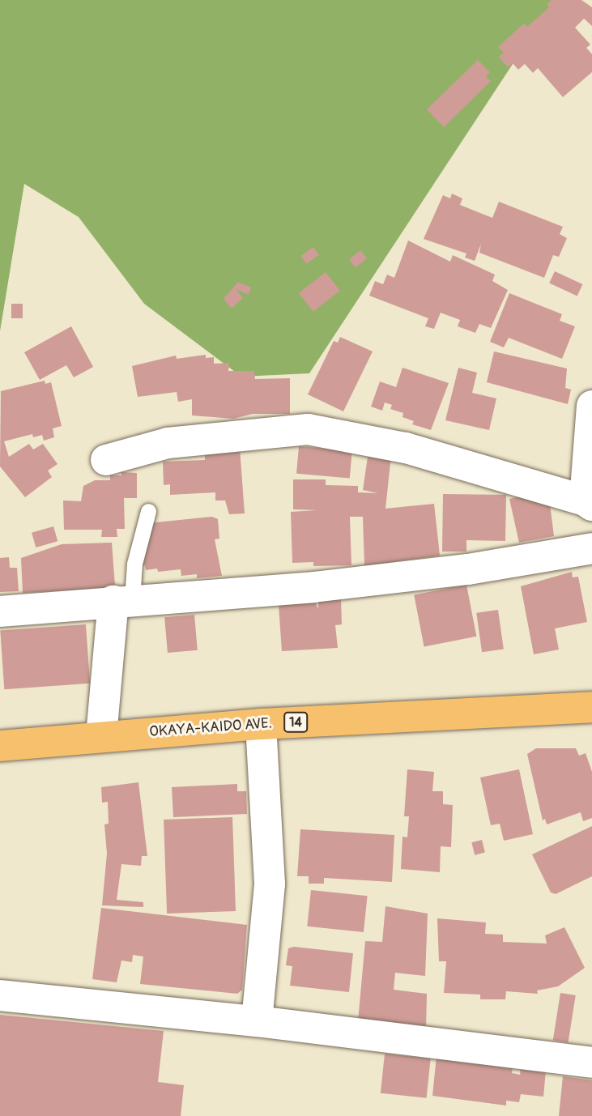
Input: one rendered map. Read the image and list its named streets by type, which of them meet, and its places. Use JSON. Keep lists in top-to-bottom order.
{
  "streets": {
    "main road": ["14", "OKAYA-KAIDO AVE."]
  }
}
